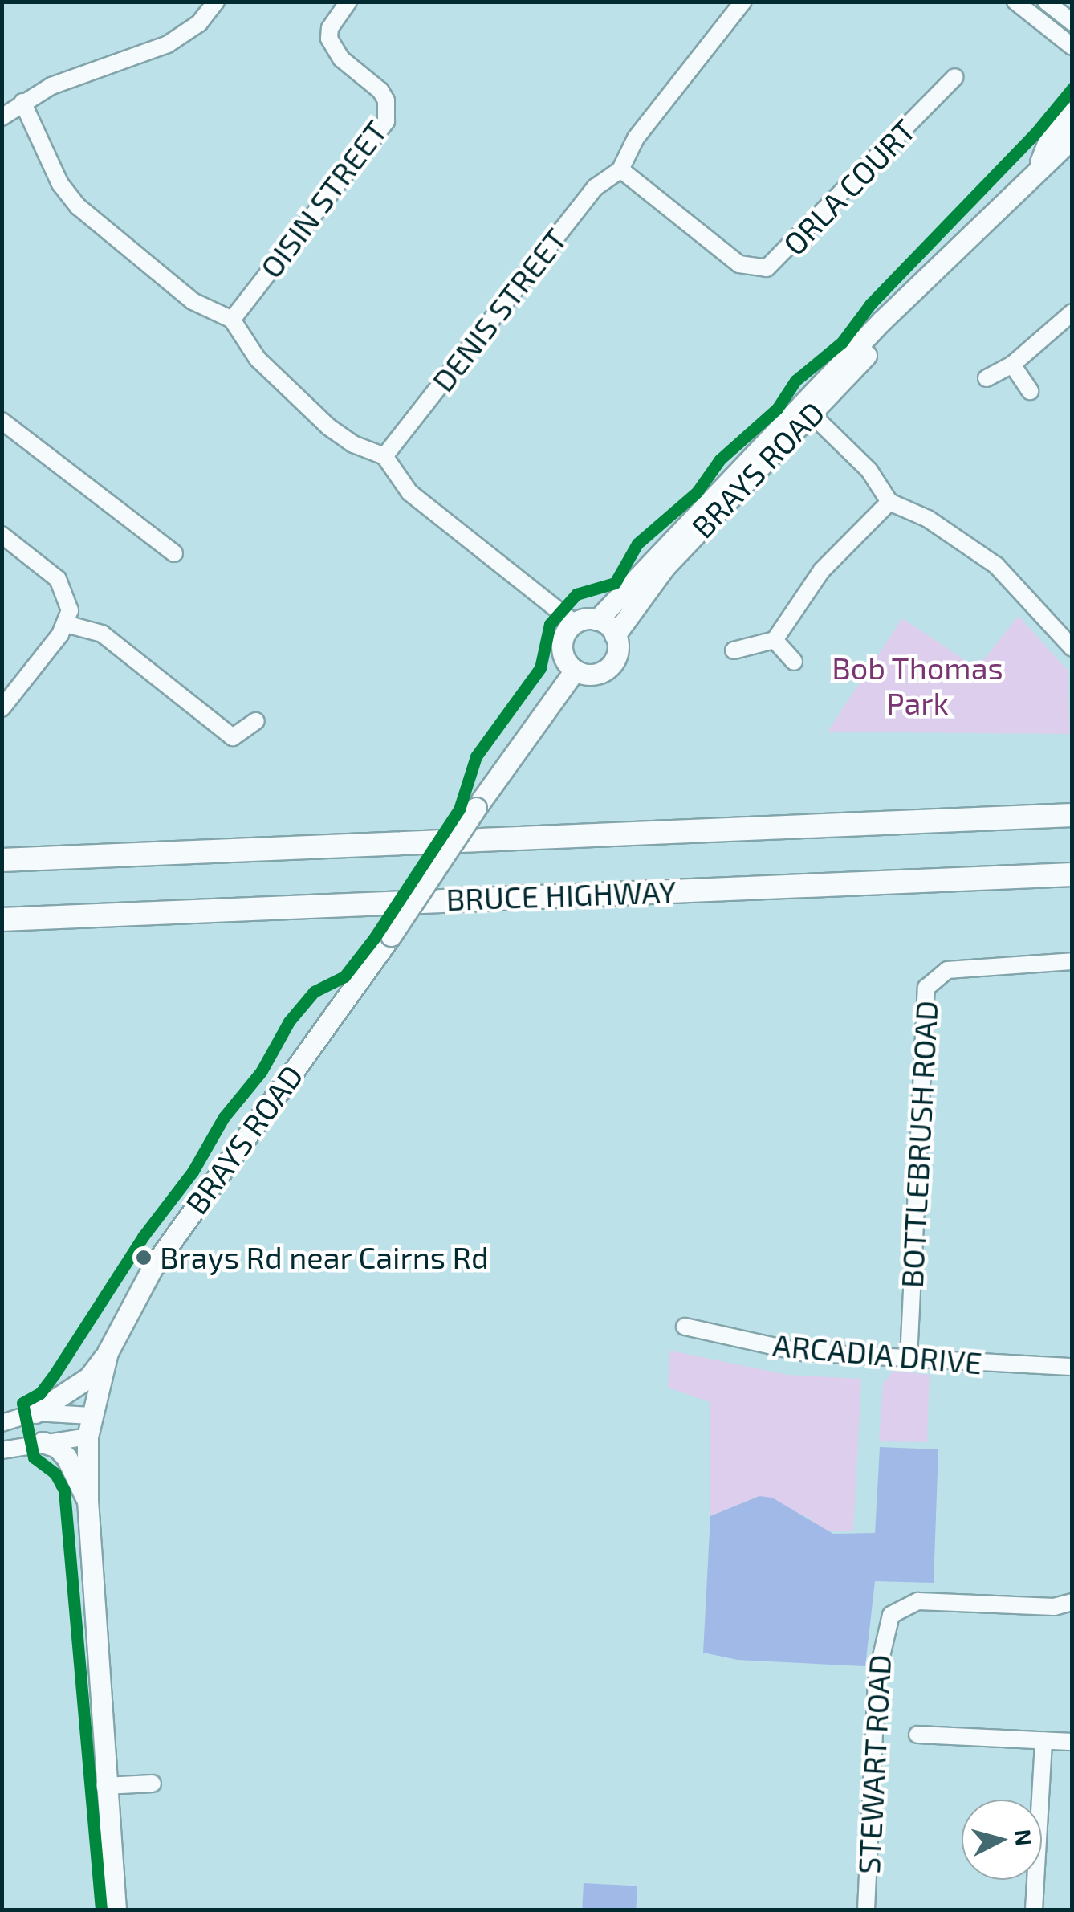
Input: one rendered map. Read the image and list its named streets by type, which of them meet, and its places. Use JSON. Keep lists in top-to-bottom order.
{
  "streets": {
    "highway": ["BRUCE HIGHWAY"],
    "main road": ["BRAYS ROAD"],
    "street": [
      "ORLA COURT",
      "OISIN STREET",
      "DENIS STREET",
      "BOTTLEBRUSH ROAD",
      "ARCADIA DRIVE",
      "STEWART ROAD"
    ]
  },
  "crossings": [
    ["ORLA COURT", "DENIS STREET"],
    ["BOTTLEBRUSH ROAD", "ARCADIA DRIVE"]
  ],
  "parks": ["Bob Thomas Park"],
  "places": ["Brays Rd near Cairns Rd"],
  "north": "right"
}
